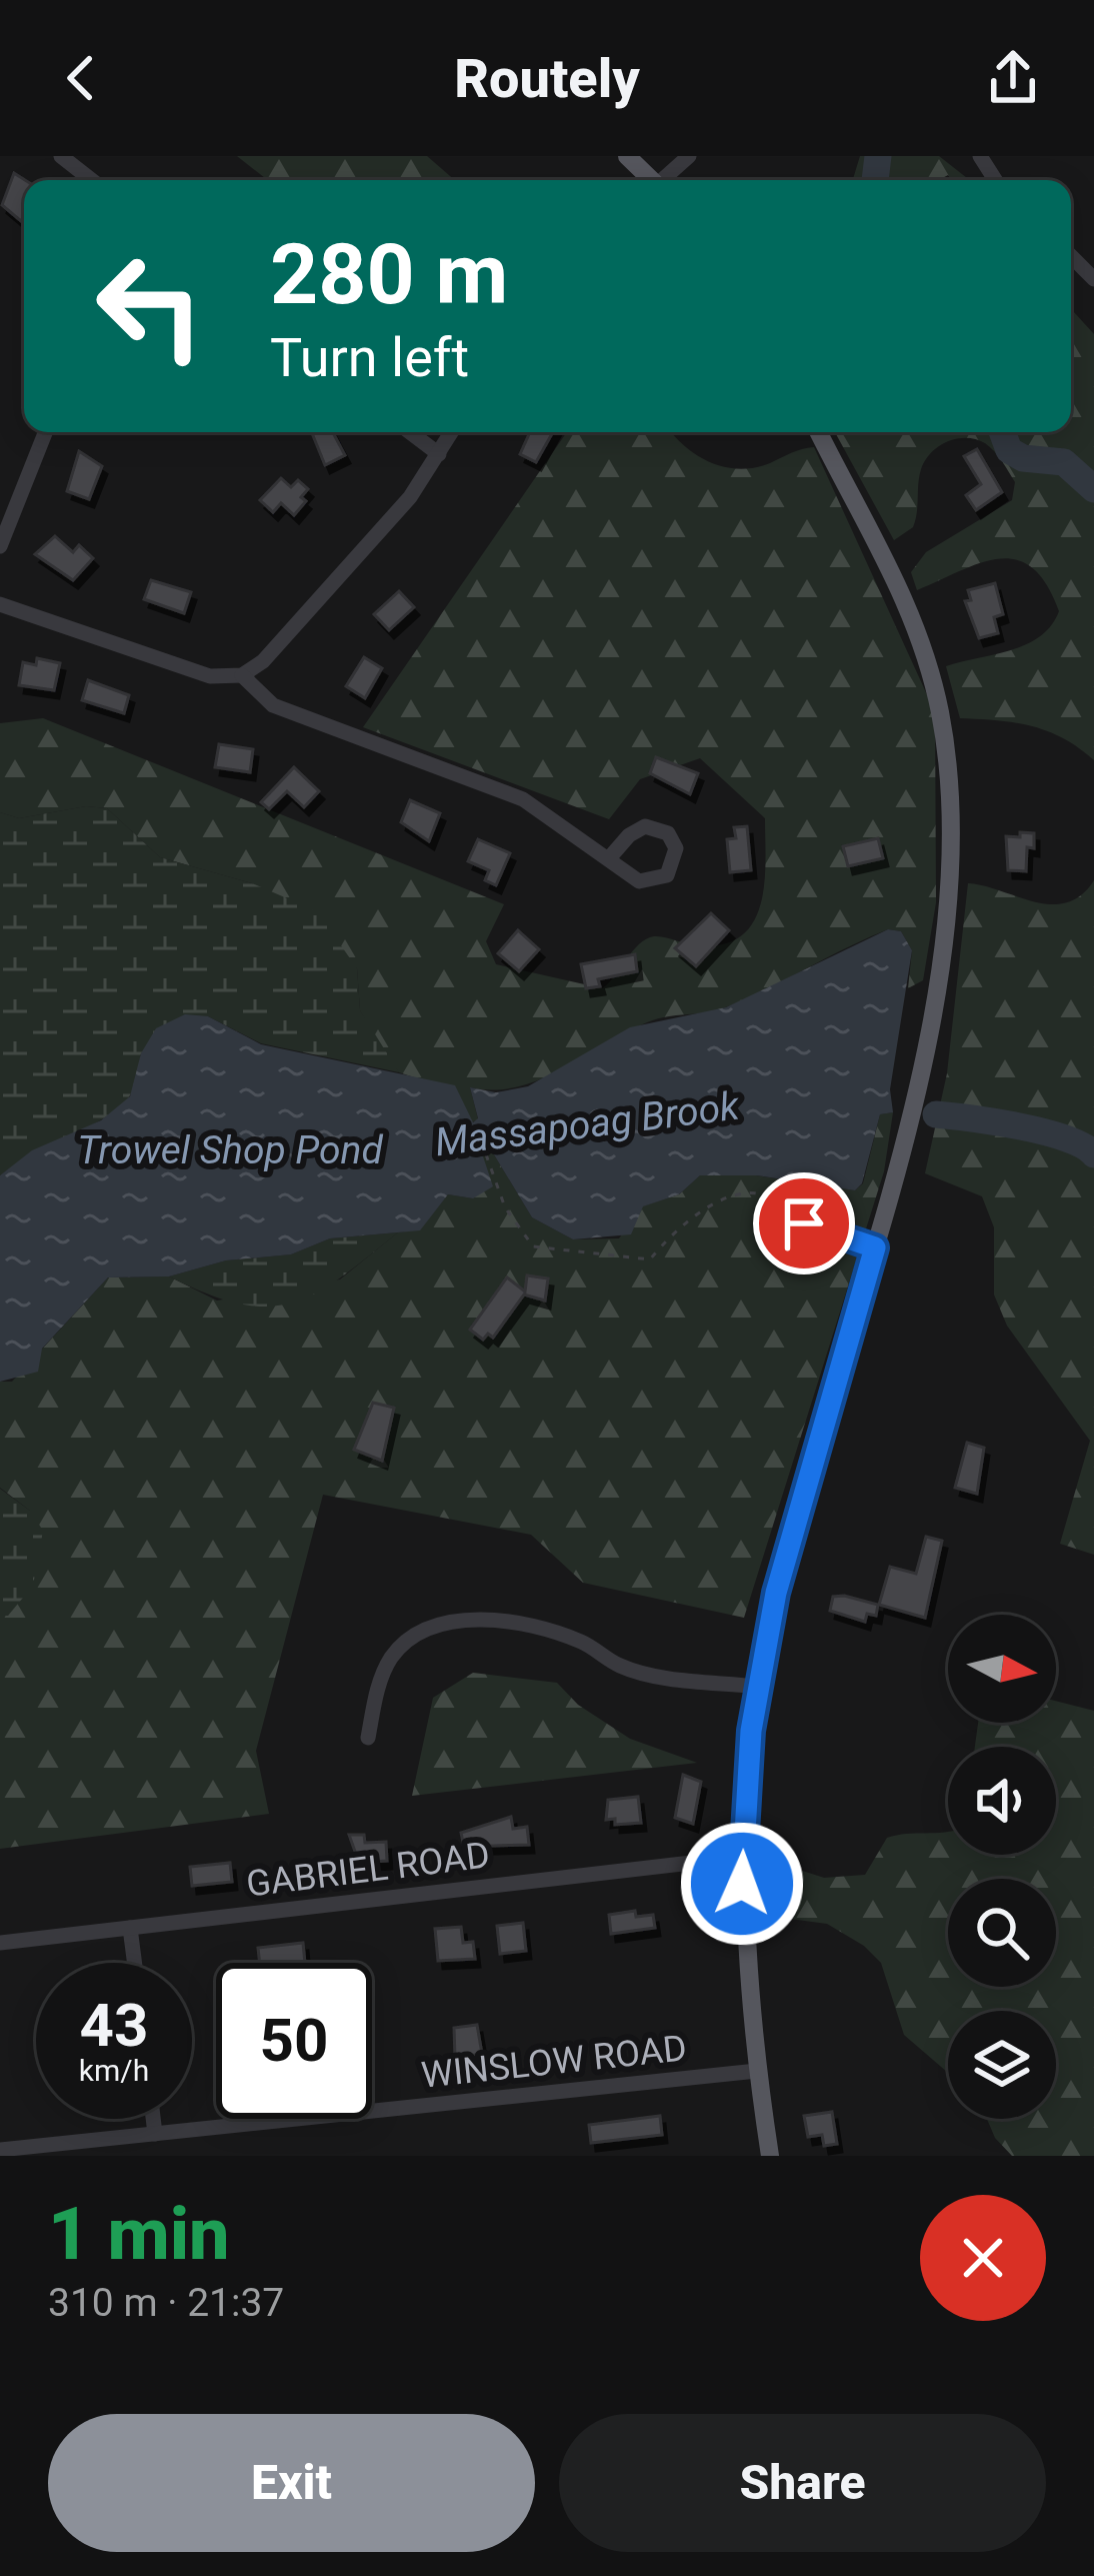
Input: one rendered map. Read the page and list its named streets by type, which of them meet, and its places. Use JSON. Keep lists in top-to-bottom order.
{
  "streets": {
    "street": ["GABRIEL ROAD", "WINSLOW ROAD"]
  },
  "water": ["Massapoag Brook", "Trowel Shop Pond"],
  "north": "right",
  "page": {
    "header": "Routely",
    "turn": ["280 m", "Turn left"],
    "speed": "43 km/h",
    "limit": "50",
    "heading": ["1 min", "310 m · 21:37"],
    "buttons": ["Exit", "Share"]
  }
}
